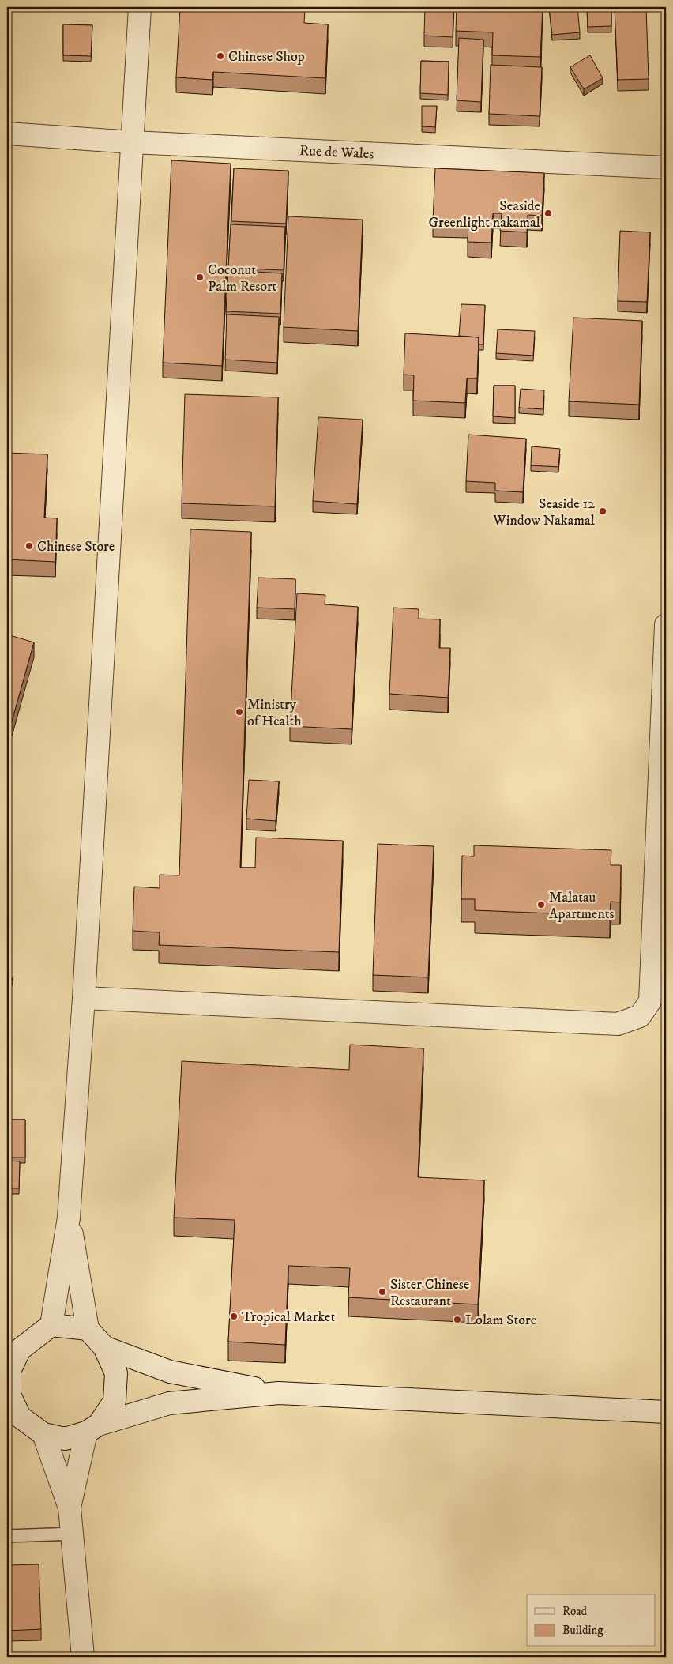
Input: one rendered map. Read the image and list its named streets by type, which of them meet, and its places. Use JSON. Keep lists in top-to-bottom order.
{
  "streets": {
    "street": ["Rue de Wales"]
  },
  "places": [
    "Chinese Shop",
    "Seaside Greenlight nakamal",
    "Coconut Palm Resort",
    "Seaside 12 Window Nakamal",
    "Chinese Store",
    "Ministry of Health",
    "Malatau Apartments",
    "Sister Chinese Restaurant",
    "Tropical Market",
    "Lolam Store"
  ],
  "legend": ["Road", "Building"]
}
